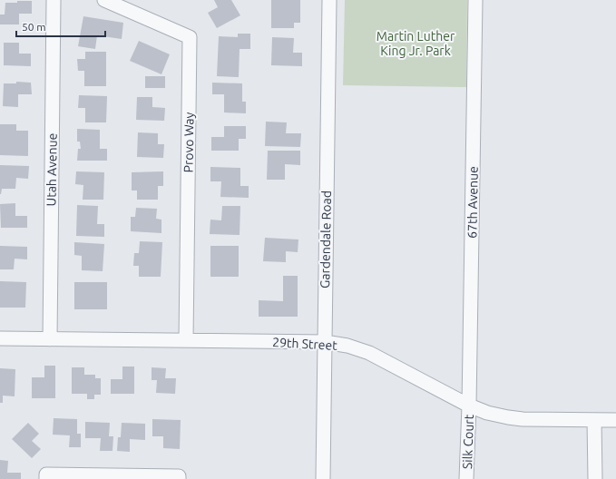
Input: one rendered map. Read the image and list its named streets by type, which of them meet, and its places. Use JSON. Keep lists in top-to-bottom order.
{
  "streets": {
    "street": [
      "Provo Way",
      "Utah Avenue",
      "67th Avenue",
      "Gardendale Road",
      "29th Street",
      "Silk Court"
    ]
  },
  "crossings": [
    ["Provo Way", "29th Street"],
    ["Utah Avenue", "29th Street"],
    ["67th Avenue", "29th Street"],
    ["67th Avenue", "Silk Court"],
    ["Gardendale Road", "29th Street"],
    ["29th Street", "Silk Court"]
  ],
  "parks": ["Martin Luther King Jr. Park"],
  "scale_bar": "50 m"
}
